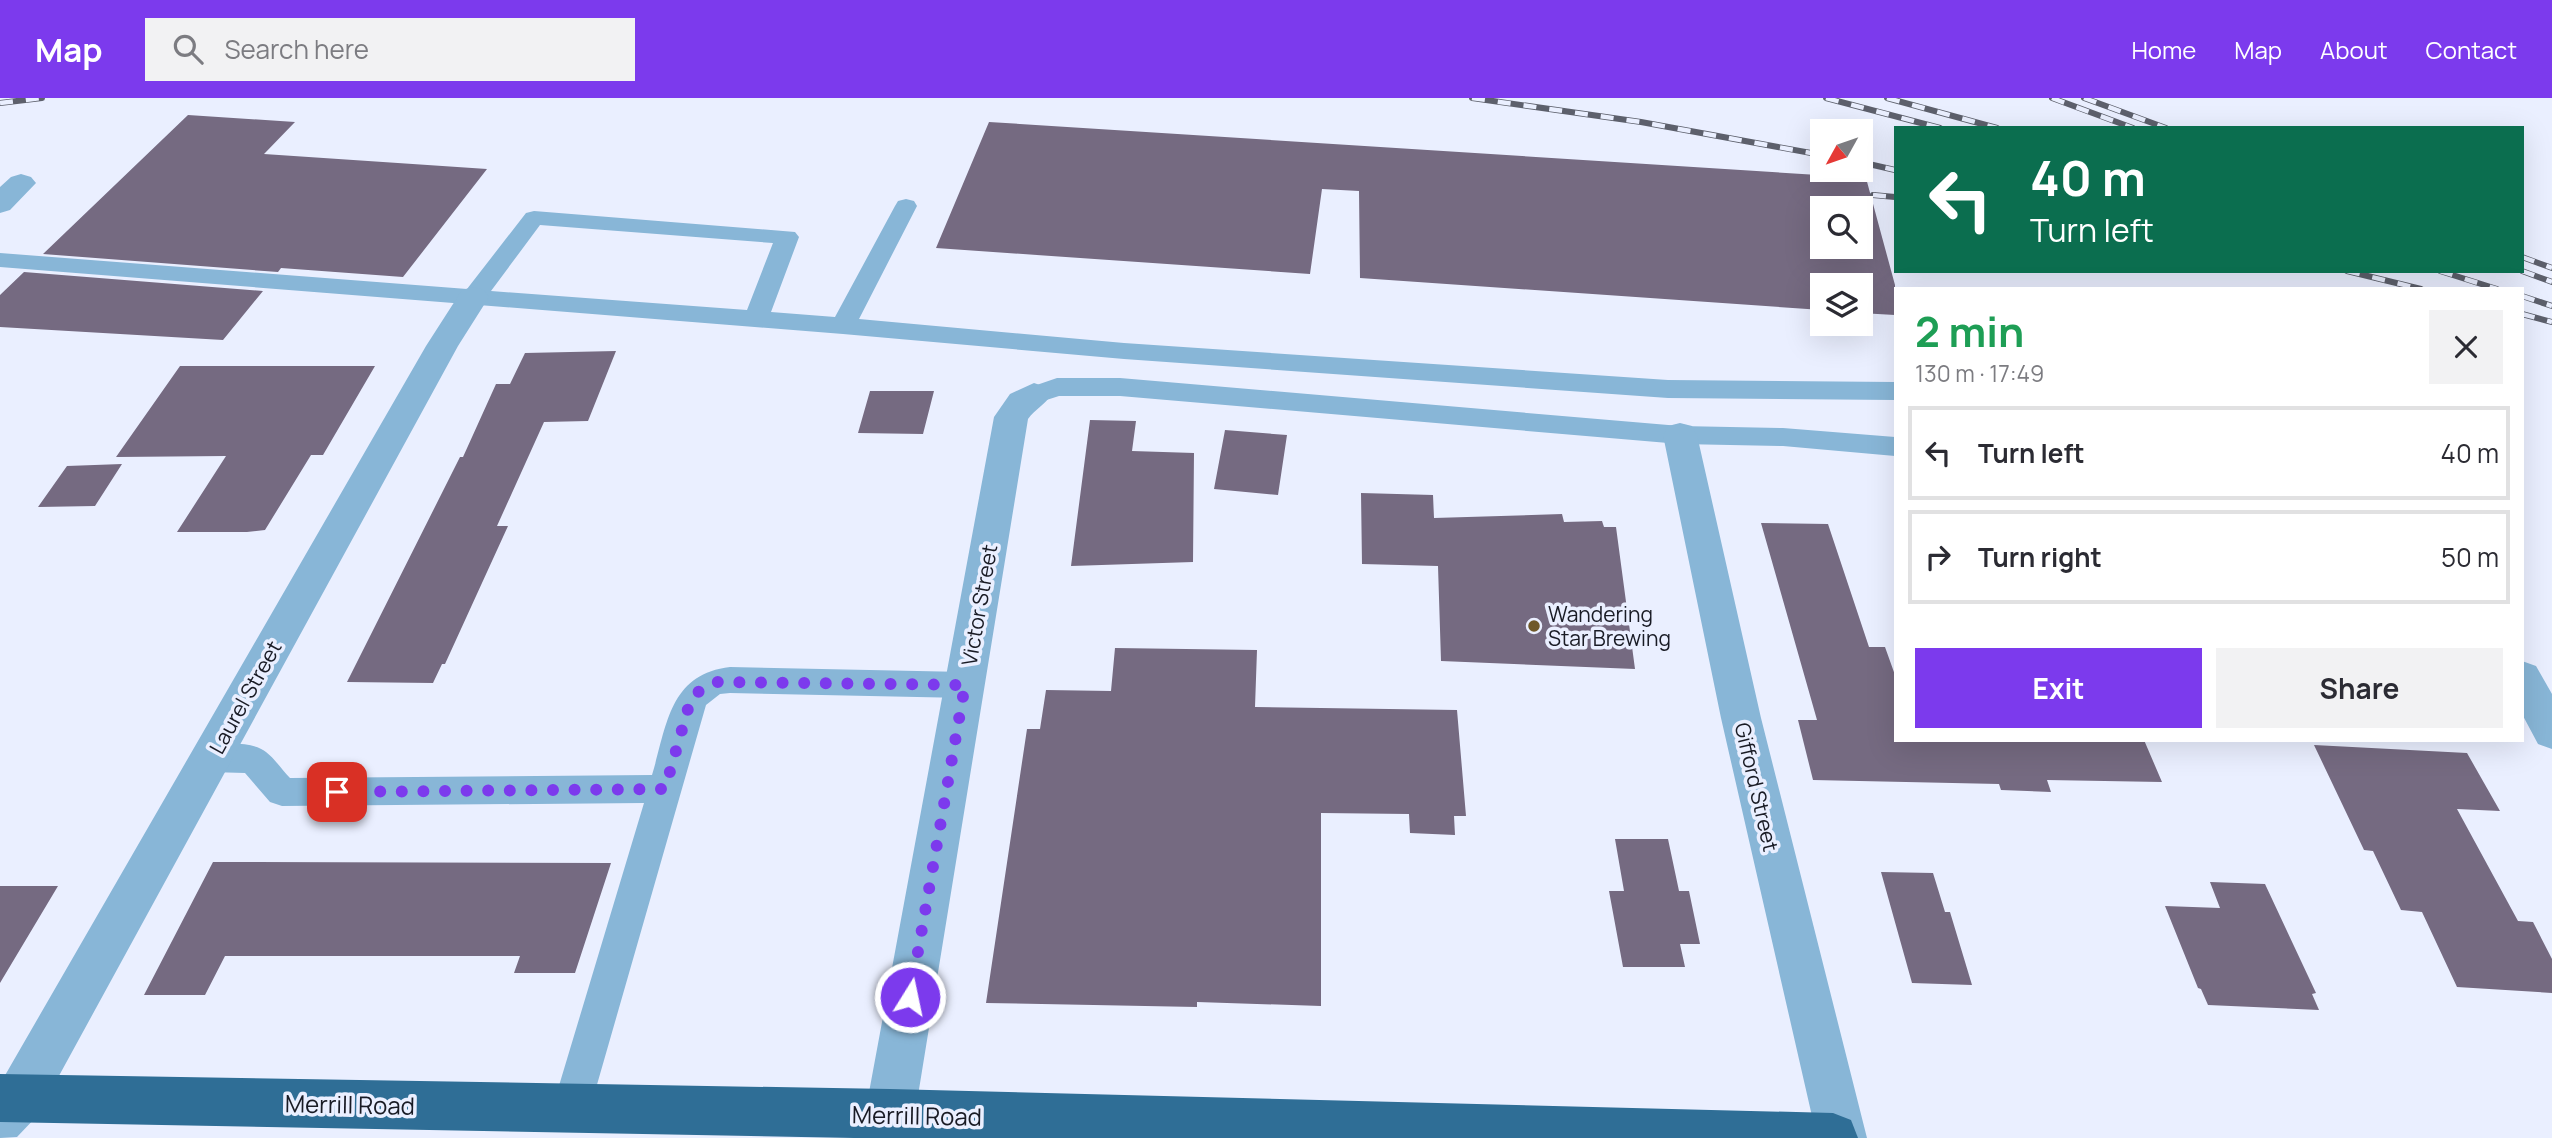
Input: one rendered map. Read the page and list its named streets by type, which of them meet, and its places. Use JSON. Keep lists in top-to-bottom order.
{
  "streets": {
    "highway": ["Merrill Road"],
    "street": ["Victor Street", "Laurel Street", "Gifford Street"]
  },
  "crossings": [
    ["Victor Street", "Merrill Road"],
    ["Laurel Street", "Merrill Road"]
  ],
  "places": ["Wandering Star Brewing"],
  "north": "bottom left",
  "page": {
    "header": "Map",
    "search": "Search here",
    "nav": [
      "Home",
      "Map",
      "About",
      "Contact"
    ],
    "turn": ["40 m", "Turn left"],
    "heading": ["2 min", "130 m · 17:49"],
    "list": [
      {
        "name": "Turn left",
        "value": "40 m"
      },
      {
        "name": "Turn right",
        "value": "50 m"
      }
    ],
    "buttons": ["Exit", "Share"]
  }
}
